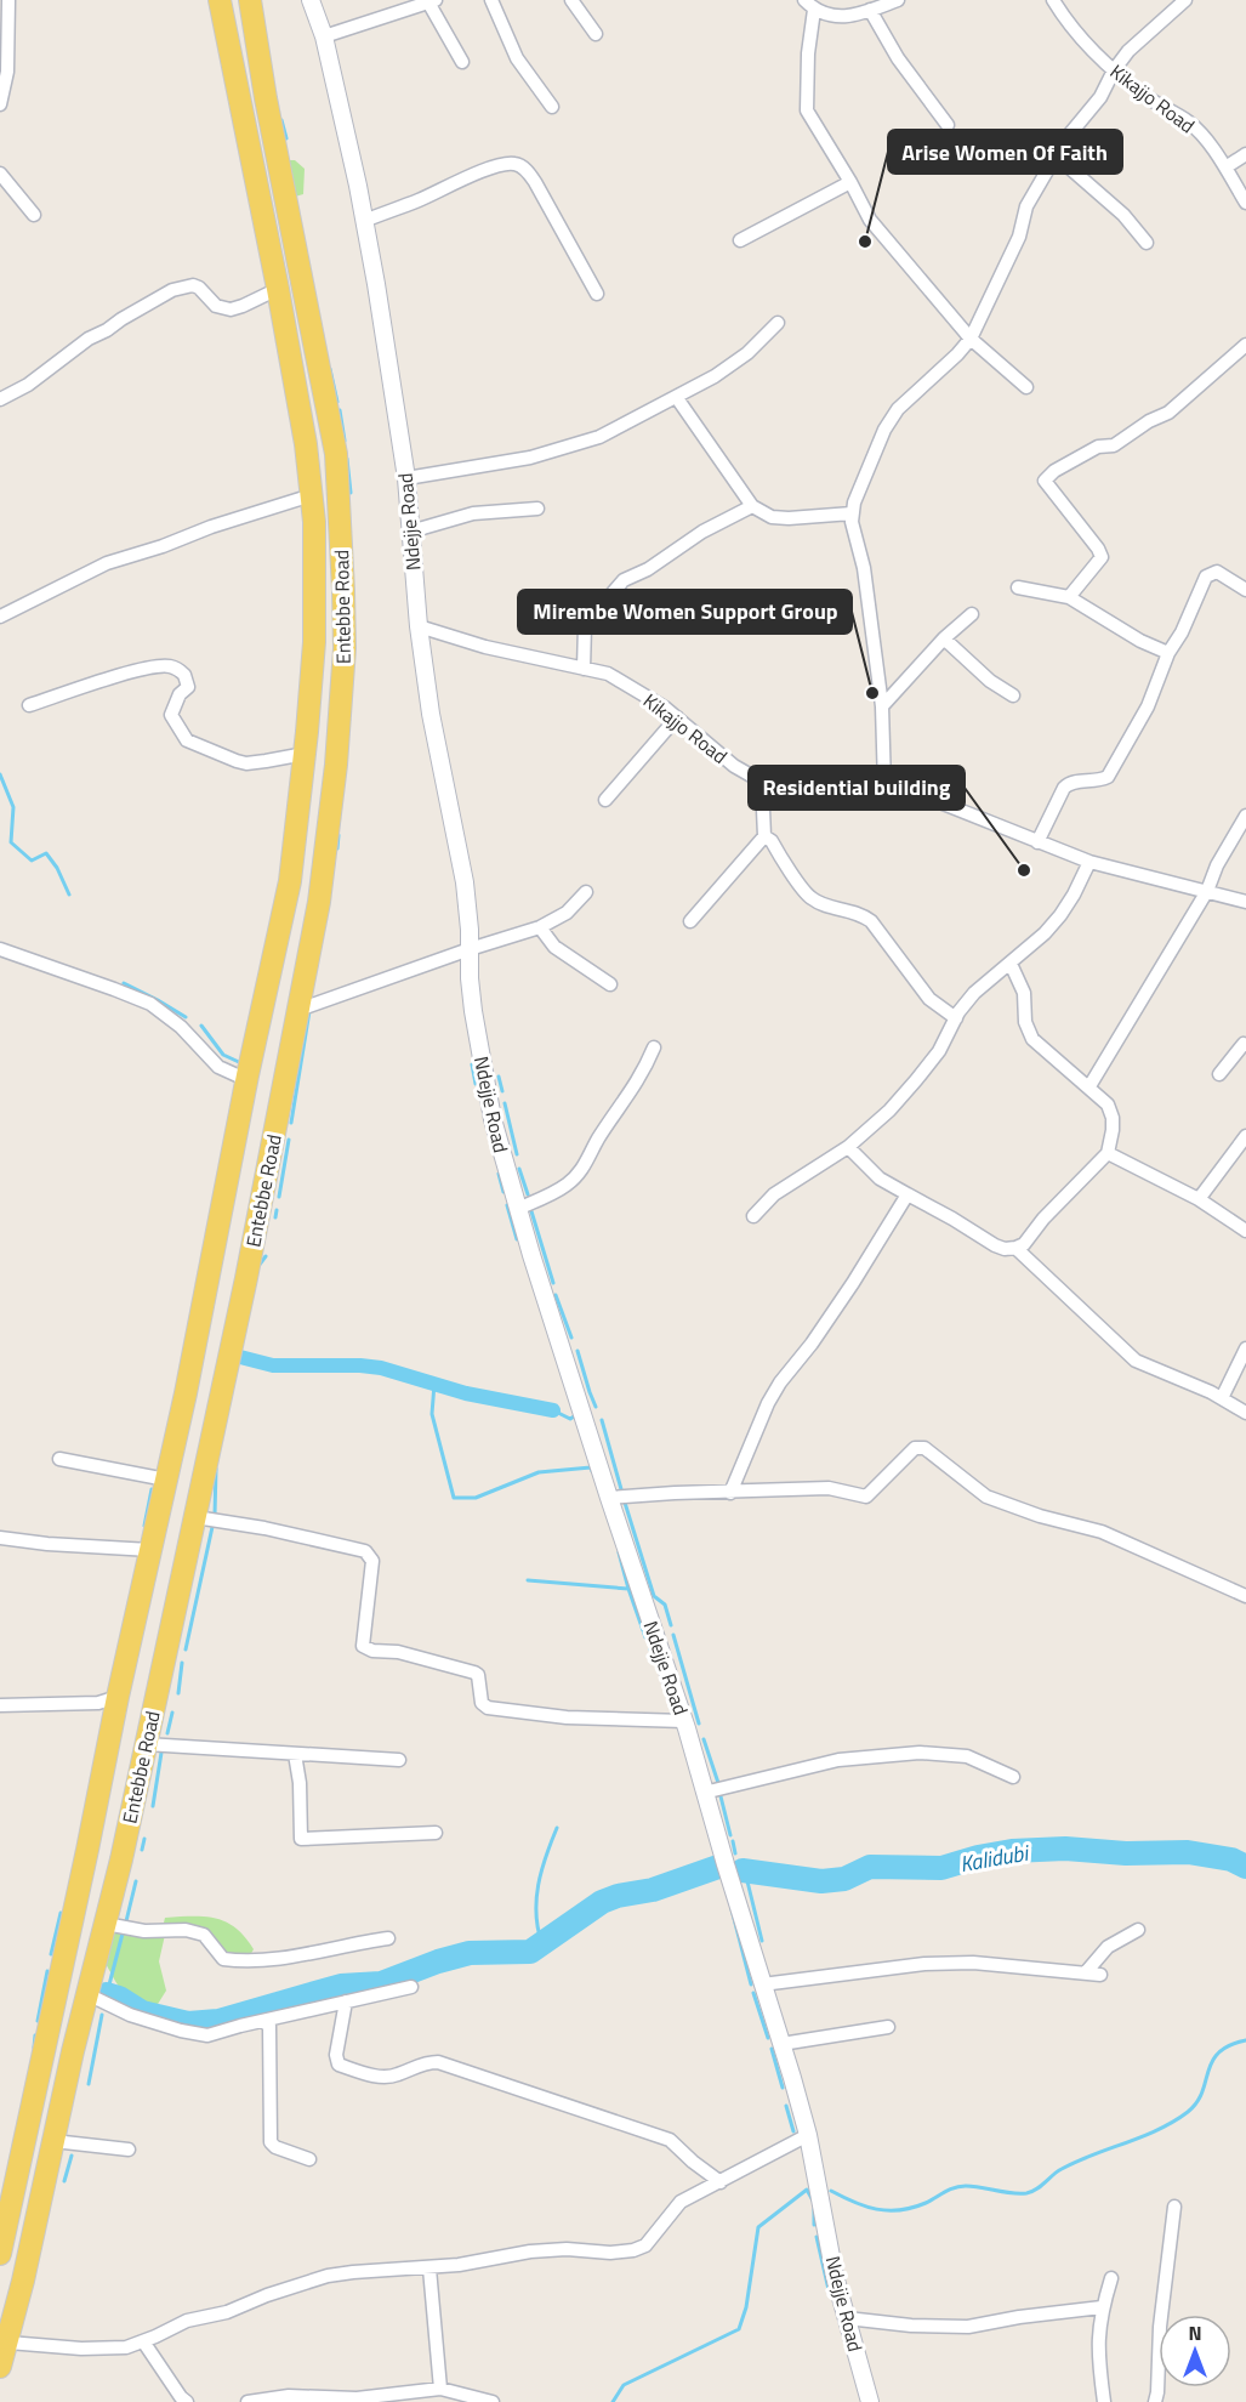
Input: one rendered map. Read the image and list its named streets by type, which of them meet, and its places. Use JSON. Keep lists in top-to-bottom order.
{
  "streets": {
    "main road": ["Entebbe Road"],
    "street": ["Kikajjo Road", "Ndejje Road"]
  },
  "crossings": [
    ["Kikajjo Road", "Ndejje Road"]
  ],
  "water": ["Kalidubi"],
  "places": ["Arise Women Of Faith", "Mirembe Women Support Group", "Residential building"],
  "north": "top"
}
